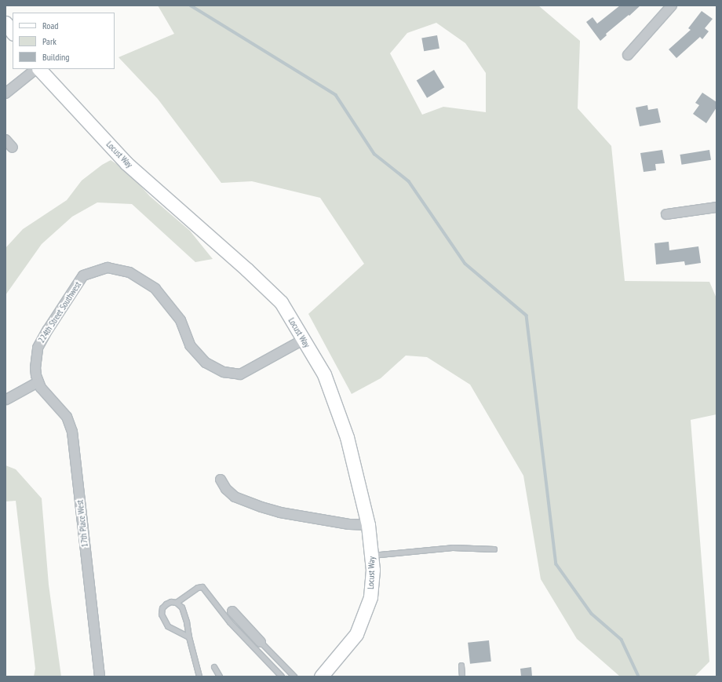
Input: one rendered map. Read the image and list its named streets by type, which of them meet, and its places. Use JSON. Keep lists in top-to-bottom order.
{
  "streets": {
    "main road": ["Locust Way"],
    "street": ["224th Street Southwest", "17th Place West"]
  },
  "crossings": [
    ["Locust Way", "224th Street Southwest"],
    ["224th Street Southwest", "17th Place West"]
  ],
  "legend": ["Road", "Park", "Building"]
}
